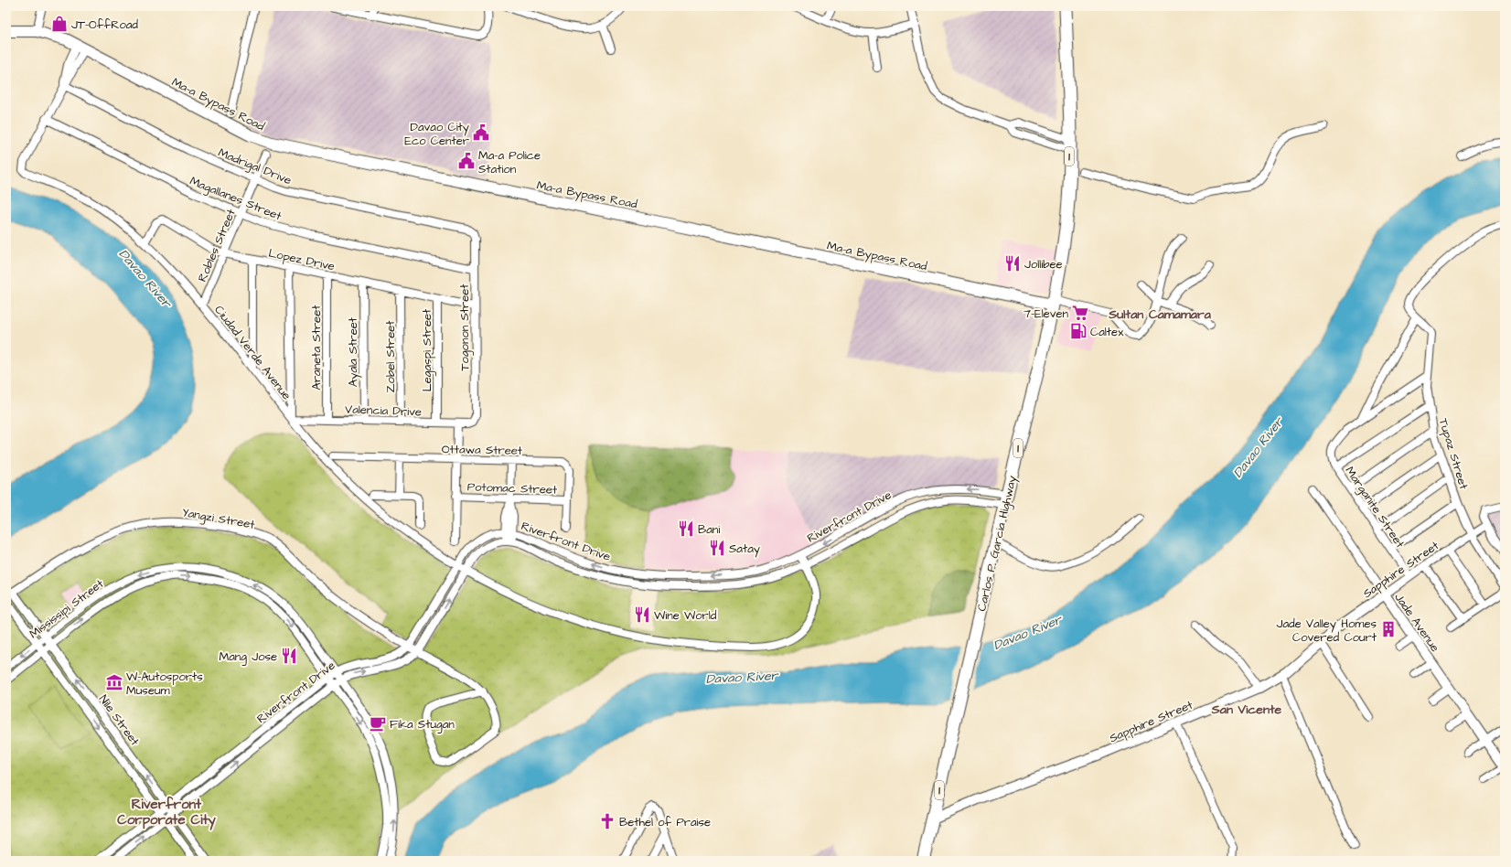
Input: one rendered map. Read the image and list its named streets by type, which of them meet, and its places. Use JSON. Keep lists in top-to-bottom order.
{
  "streets": {
    "highway": ["1", "Carlos P. Garcia Highway"],
    "main road": ["Ma-a Bypass Road"],
    "street": [
      "Madrigal Drive",
      "Magallanes Street",
      "Robles Street",
      "Lopez Drive",
      "Togonon Street",
      "Araneta Street",
      "Legaspi Street",
      "Ciudad Verde Avenue",
      "Ayala Street",
      "Zobel Street",
      "Valencia Drive",
      "Ottawa Street",
      "Tupaz Street",
      "Potomac Street",
      "Marganite Street",
      "Riverfront Drive",
      "Yangzi Street",
      "Sapphire Street",
      "Mississipi Street",
      "Jade Avenue",
      "Nile Street"
    ]
  },
  "crossings": [
    ["Ma-a Bypass Road", "Carlos P. Garcia Highway"],
    ["Madrigal Drive", "Robles Street"],
    ["Madrigal Drive", "Togonon Street"],
    ["Magallanes Street", "Robles Street"],
    ["Magallanes Street", "Togonon Street"],
    ["Magallanes Street", "Ciudad Verde Avenue"],
    ["Robles Street", "Lopez Drive"],
    ["Robles Street", "Ciudad Verde Avenue"],
    ["Lopez Drive", "Togonon Street"],
    ["Lopez Drive", "Araneta Street"],
    ["Lopez Drive", "Legaspi Street"],
    ["Lopez Drive", "Ciudad Verde Avenue"],
    ["Lopez Drive", "Ayala Street"],
    ["Lopez Drive", "Zobel Street"],
    ["Togonon Street", "Valencia Drive"],
    ["Araneta Street", "Valencia Drive"],
    ["Legaspi Street", "Valencia Drive"],
    ["Ciudad Verde Avenue", "Valencia Drive"],
    ["Ciudad Verde Avenue", "Riverfront Drive"],
    ["Ayala Street", "Valencia Drive"],
    ["Zobel Street", "Valencia Drive"],
    ["Ottawa Street", "Potomac Street"],
    ["Tupaz Street", "Sapphire Street"],
    ["Marganite Street", "Sapphire Street"],
    ["Riverfront Drive", "Yangzi Street"],
    ["Riverfront Drive", "Carlos P. Garcia Highway"],
    ["Riverfront Drive", "Mississipi Street"],
    ["Riverfront Drive", "Nile Street"],
    ["Yangzi Street", "Nile Street"],
    ["Carlos P. Garcia Highway", "Sapphire Street"],
    ["Sapphire Street", "Jade Avenue"],
    ["Mississipi Street", "Nile Street"]
  ],
  "districts": ["Sultan Camamara", "San Vicente", "Riverfront Corporate City"],
  "water": ["Davao River"],
  "places": {
    "shop": ["JT-OffRoad"],
    "public building": ["Davao City Eco Center", "Ma-a Police Station"],
    "restaurant": [
      "Jollibee",
      "Bani",
      "Satay",
      "Wine World",
      "Mang Jose"
    ],
    "supermarket": ["7-Eleven"],
    "fuel station": ["Caltex"],
    "building": ["Jade Valley Homes Covered Court"],
    "museum": ["W-Autosports Museum"],
    "cafe": ["Fika Stugan"],
    "church": ["Bethel of Praise"]
  }
}
